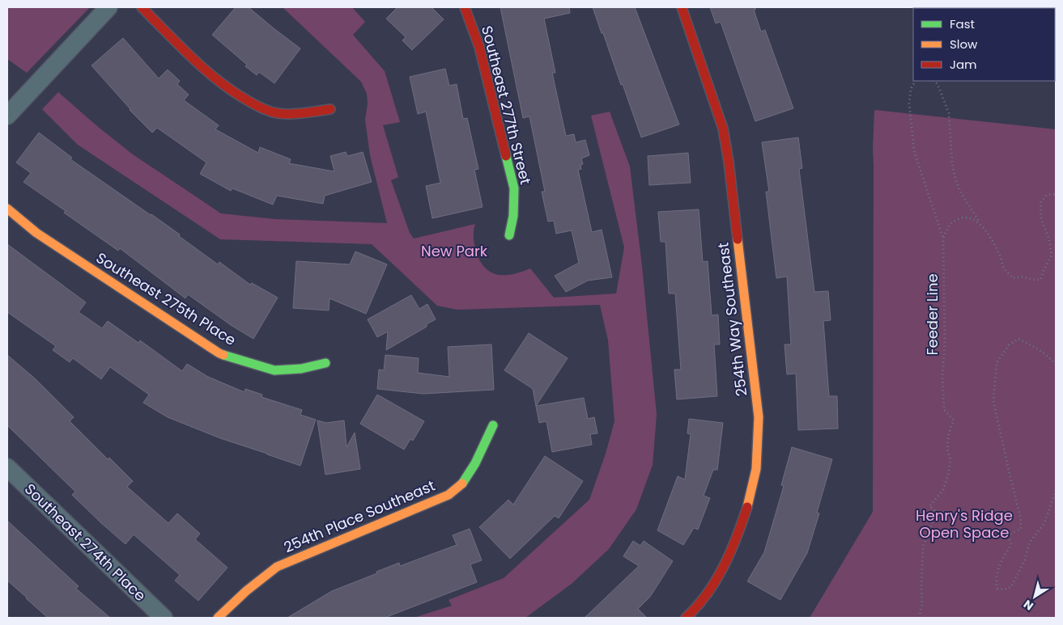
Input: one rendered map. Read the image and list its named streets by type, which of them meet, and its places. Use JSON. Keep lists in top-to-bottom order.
{
  "streets": {
    "street": [
      "Southeast 277th Street",
      "Southeast 275th Place",
      "254th Way Southeast",
      "254th Place Southeast",
      "Southeast 274th Place"
    ],
    "path": ["Feeder Line"]
  },
  "parks": ["New Park", "Henry's Ridge Open Space"],
  "legend": ["Fast", "Slow", "Jam"],
  "north": "bottom left"
}
